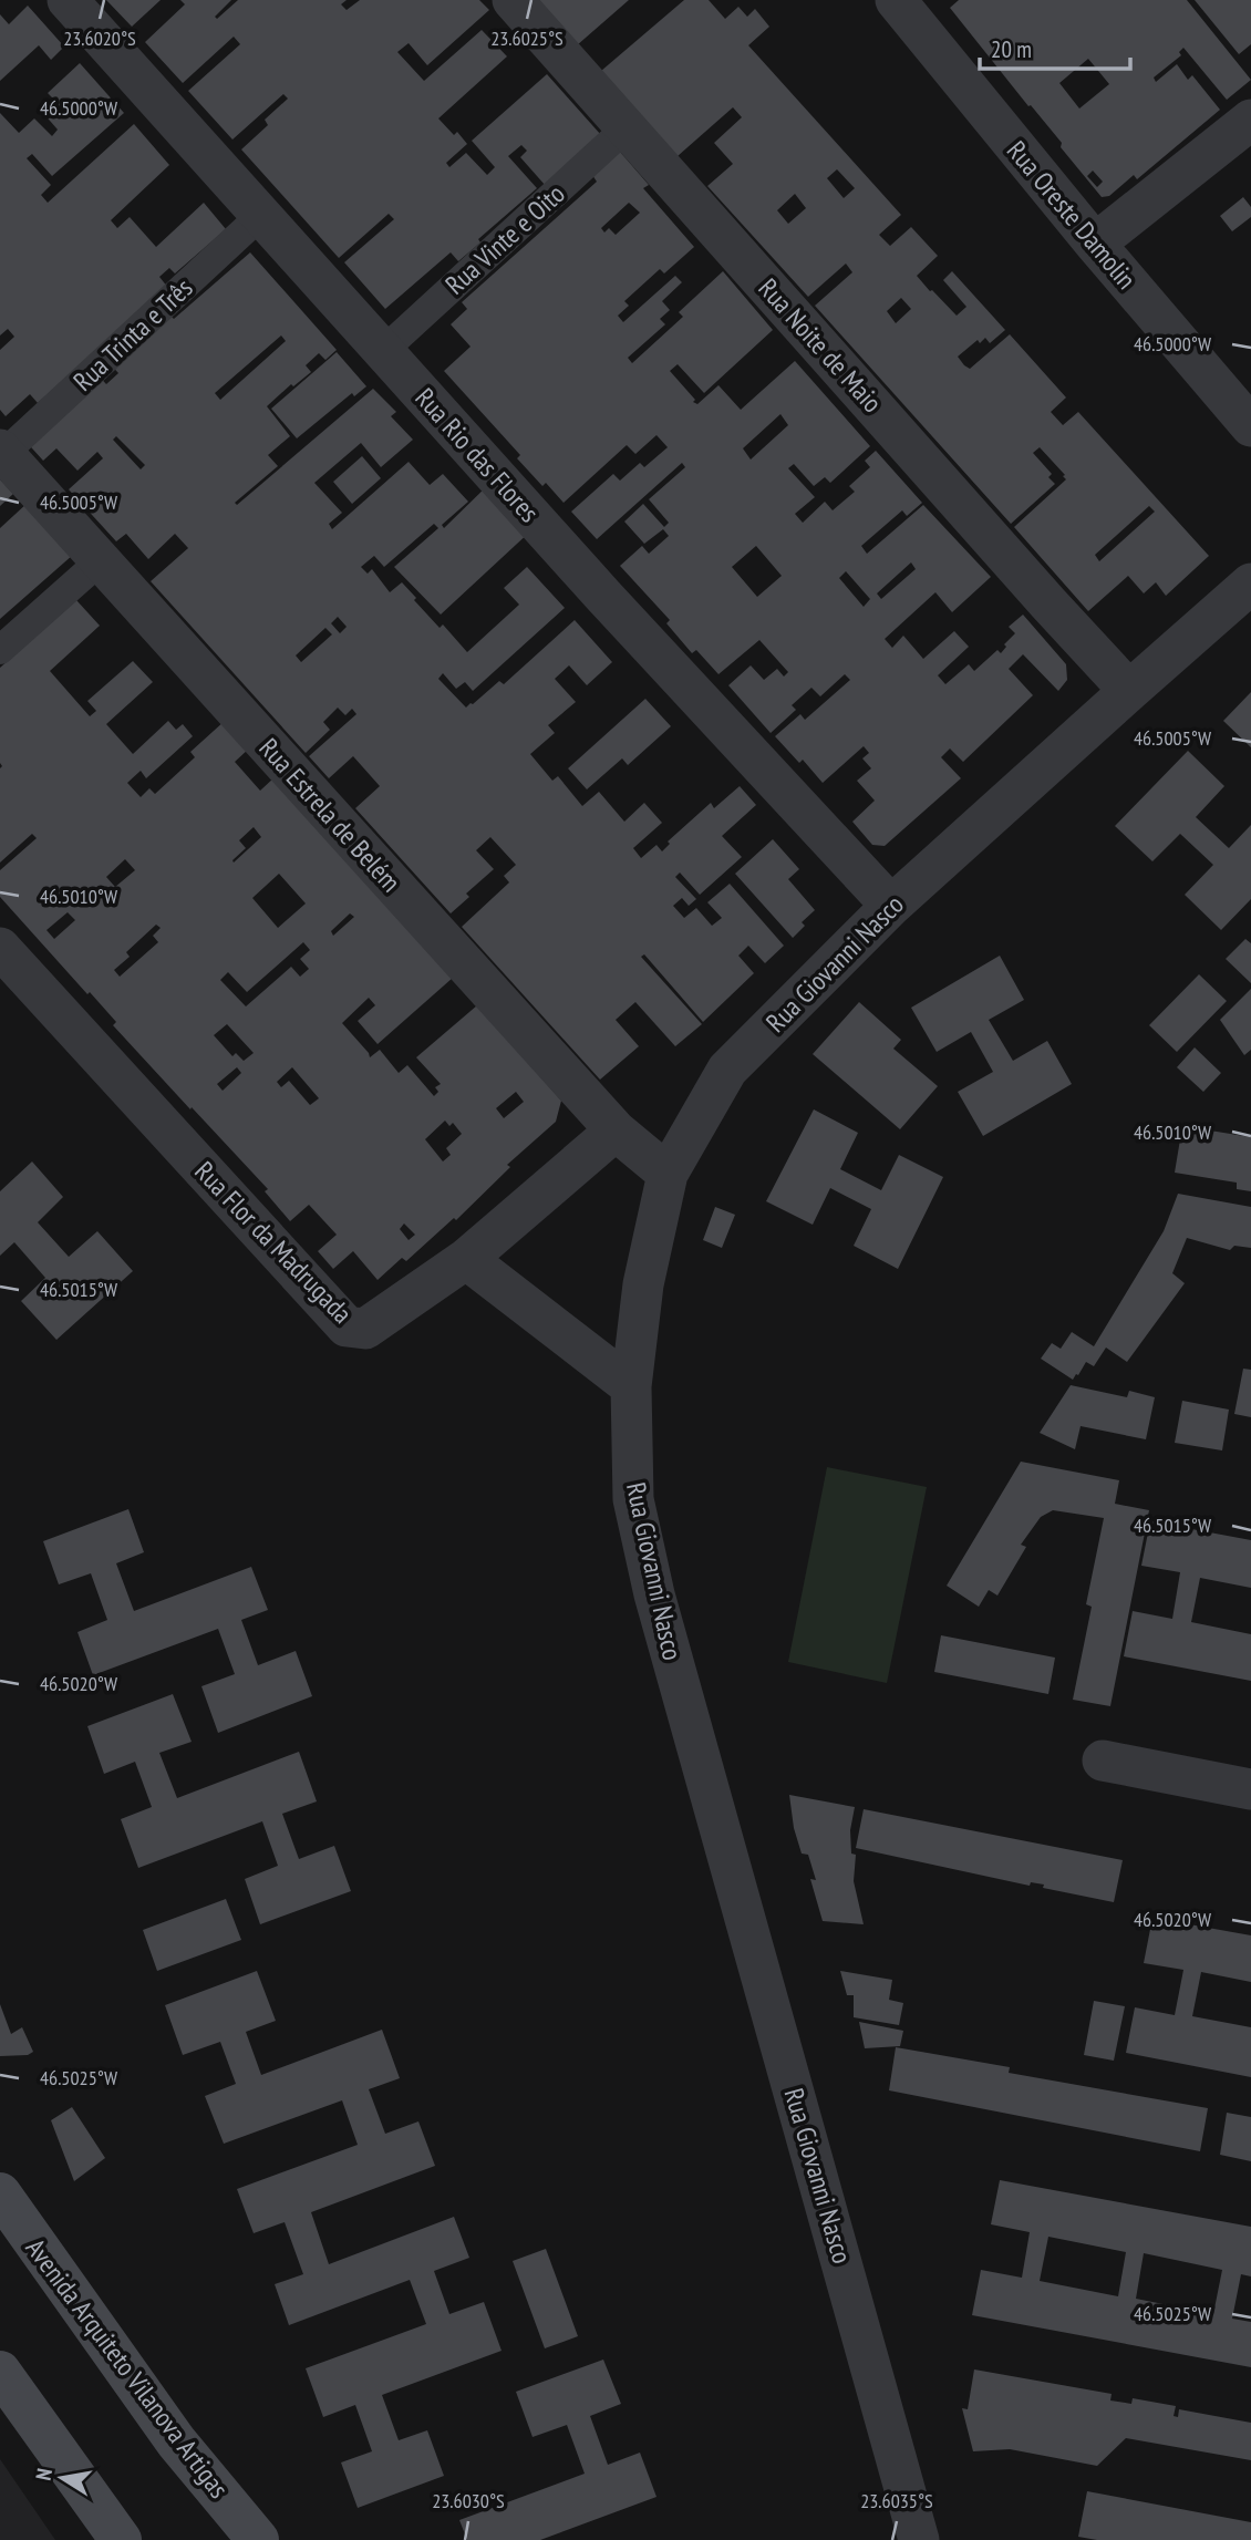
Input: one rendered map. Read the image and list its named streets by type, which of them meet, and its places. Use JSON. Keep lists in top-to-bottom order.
{
  "streets": {
    "main road": ["Avenida Arquiteto Vilanova Artigas"],
    "street": [
      "Rua Oreste Damolin",
      "Rua Vinte e Oito",
      "Rua Trinta e Três",
      "Rua Noite de Maio",
      "Rua Rio das Flores",
      "Rua Estrela de Belém",
      "Rua Giovanni Nasco",
      "Rua Flor da Madrugada"
    ]
  },
  "crossings": [
    ["Rua Vinte e Oito", "Rua Noite de Maio"],
    ["Rua Vinte e Oito", "Rua Rio das Flores"],
    ["Rua Trinta e Três", "Rua Rio das Flores"],
    ["Rua Trinta e Três", "Rua Estrela de Belém"],
    ["Rua Noite de Maio", "Rua Giovanni Nasco"],
    ["Rua Rio das Flores", "Rua Giovanni Nasco"],
    ["Rua Estrela de Belém", "Rua Giovanni Nasco"],
    ["Rua Estrela de Belém", "Rua Flor da Madrugada"]
  ],
  "scale_bar": "20 m",
  "north": "left",
  "coordinates": [
    "23.6020°S",
    "23.6025°S",
    "46.5000°W",
    "46.5005°W",
    "46.5010°W",
    "46.5015°W",
    "46.5020°W",
    "46.5025°W",
    "23.6030°S",
    "23.6035°S"
  ]
}
